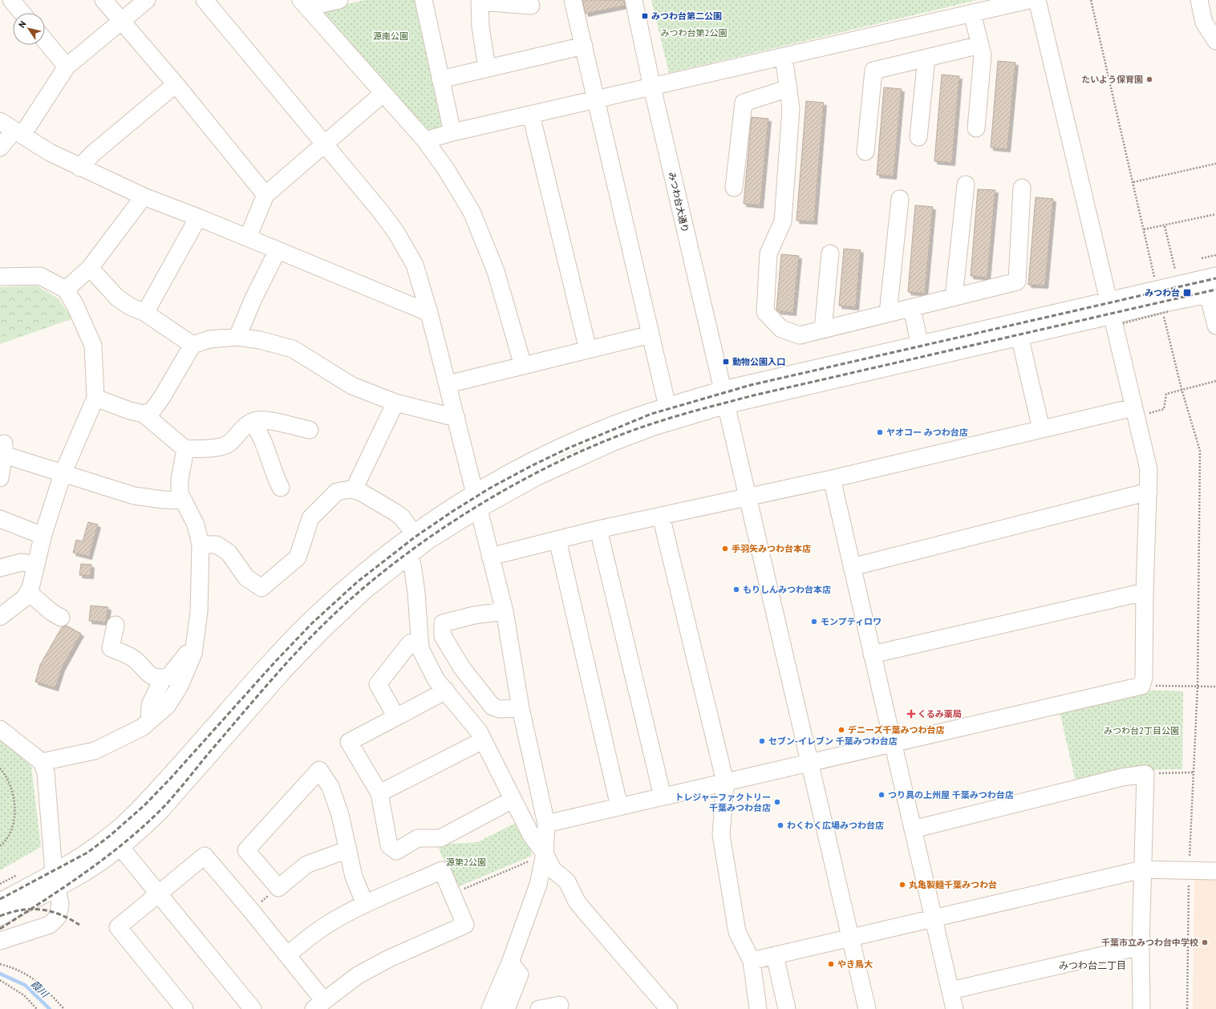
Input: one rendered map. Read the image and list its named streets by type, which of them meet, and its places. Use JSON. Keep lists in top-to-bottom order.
{
  "streets": {
    "street": ["みつわ台大通り"]
  },
  "districts": ["みつわ台二丁目"],
  "water": ["葭川"],
  "parks": [
    "みつわ台第2公園",
    "源南公園",
    "みつわ台2丁目公園",
    "源第2公園"
  ],
  "places": {
    "transit": ["みつわ台第二公園", "みつわ台", "動物公園入口"],
    "other": [
      "たいよう保育園",
      "ヤオコー みつわ台店",
      "手羽矢みつわ台本店",
      "もりしんみつわ台本店",
      "モンプティロワ",
      "デニーズ千葉みつわ台店",
      "セブン-イレブン 千葉みつわ台店",
      "つり具の上州屋 千葉みつわ台店",
      "トレジャーファクトリー 千葉みつわ台店",
      "わくわく広場みつわ台店",
      "丸亀製麺千葉みつわ台",
      "千葉市立みつわ台中学校",
      "やき鳥大"
    ],
    "health": ["くるみ薬局"]
  },
  "north": "top left"
}
